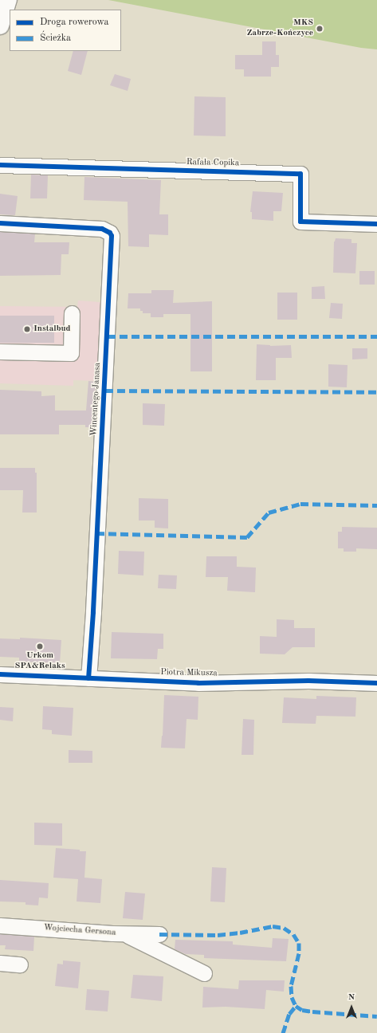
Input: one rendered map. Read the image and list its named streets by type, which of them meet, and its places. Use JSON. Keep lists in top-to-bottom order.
{
  "streets": {
    "street": [
      "Rafała Copika",
      "Wincentego Janasa",
      "Piotra Mikusza",
      "Wojciecha Gersona"
    ]
  },
  "crossings": [
    ["Wincentego Janasa", "Piotra Mikusza"]
  ],
  "places": ["MKS Zabrze-Kończyce", "Instalbud", "Urkom SPA&Relaks"],
  "legend": ["Droga rowerowa", "Ścieżka"],
  "north": "top"
}
